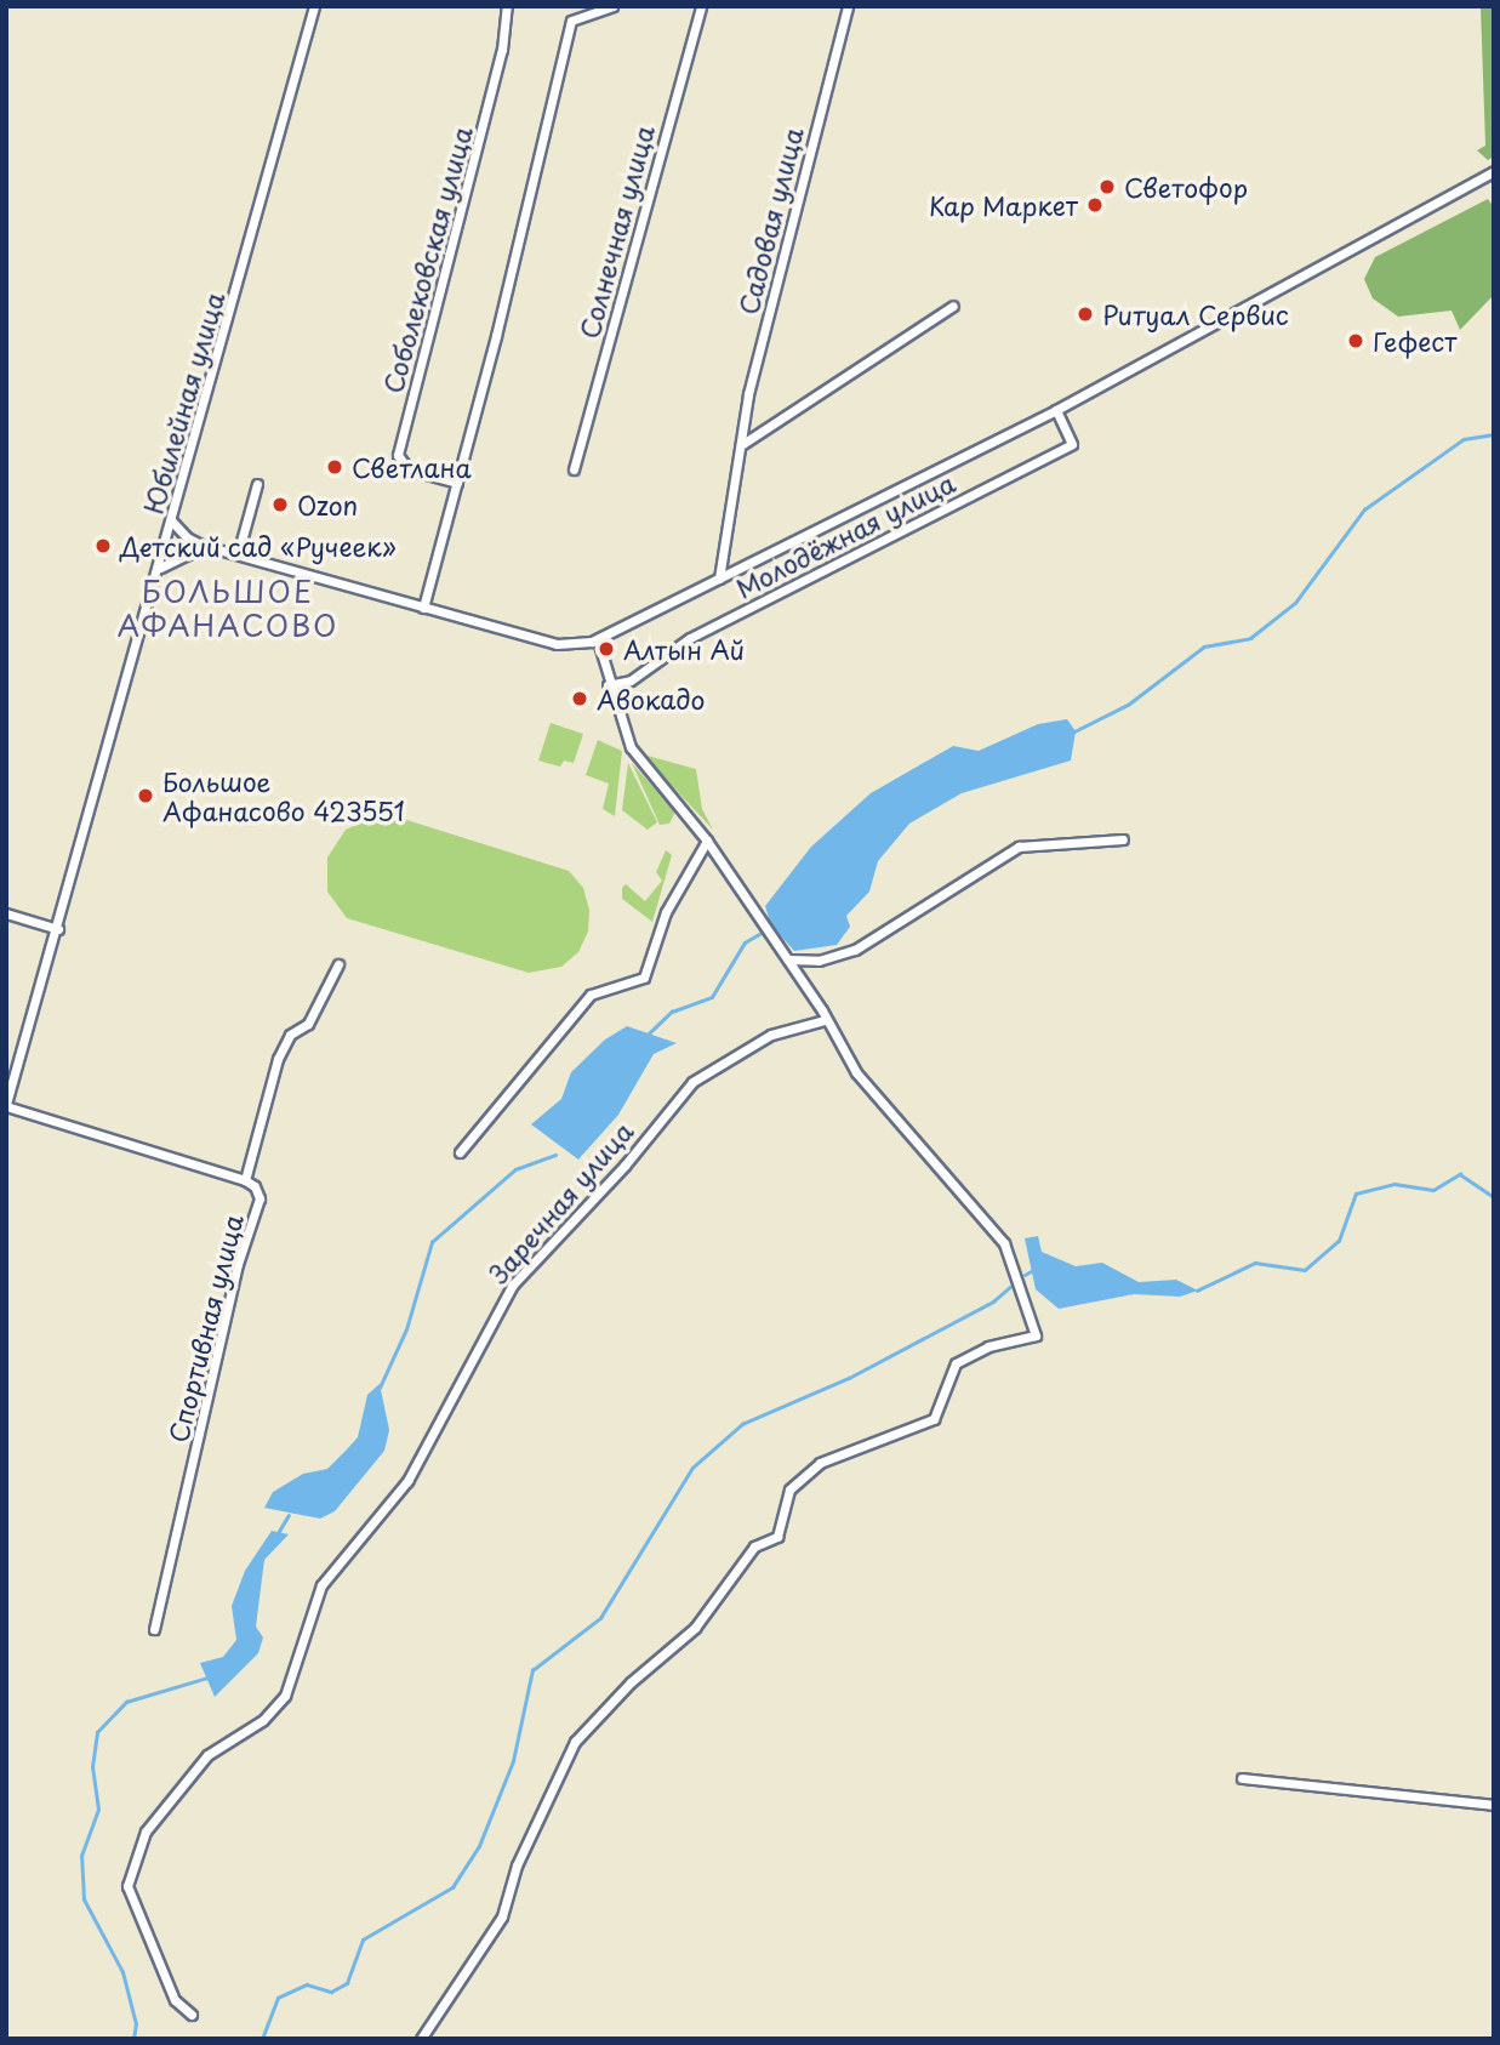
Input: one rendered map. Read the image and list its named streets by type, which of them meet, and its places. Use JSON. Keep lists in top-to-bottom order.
{
  "streets": {
    "street": [
      "Садовая улица",
      "Солнечная улица",
      "Соболековская улица",
      "Юбилейная улица",
      "Молодёжная улица",
      "Заречная улица",
      "Спортивная улица"
    ]
  },
  "crossings": [
    ["Садовая улица", "Молодёжная улица"],
    ["Юбилейная улица", "Молодёжная улица"]
  ],
  "districts": ["БОЛЬШОЕ АФАНАСОВО"],
  "places": [
    "Светофор",
    "Кар Маркет",
    "Ритуал Сервис",
    "Гефест",
    "Светлана",
    "Ozon",
    "Детский сад «Ручеек»",
    "Алтын Ай",
    "Авокадо",
    "Большое Афанасово 423551"
  ]
}
